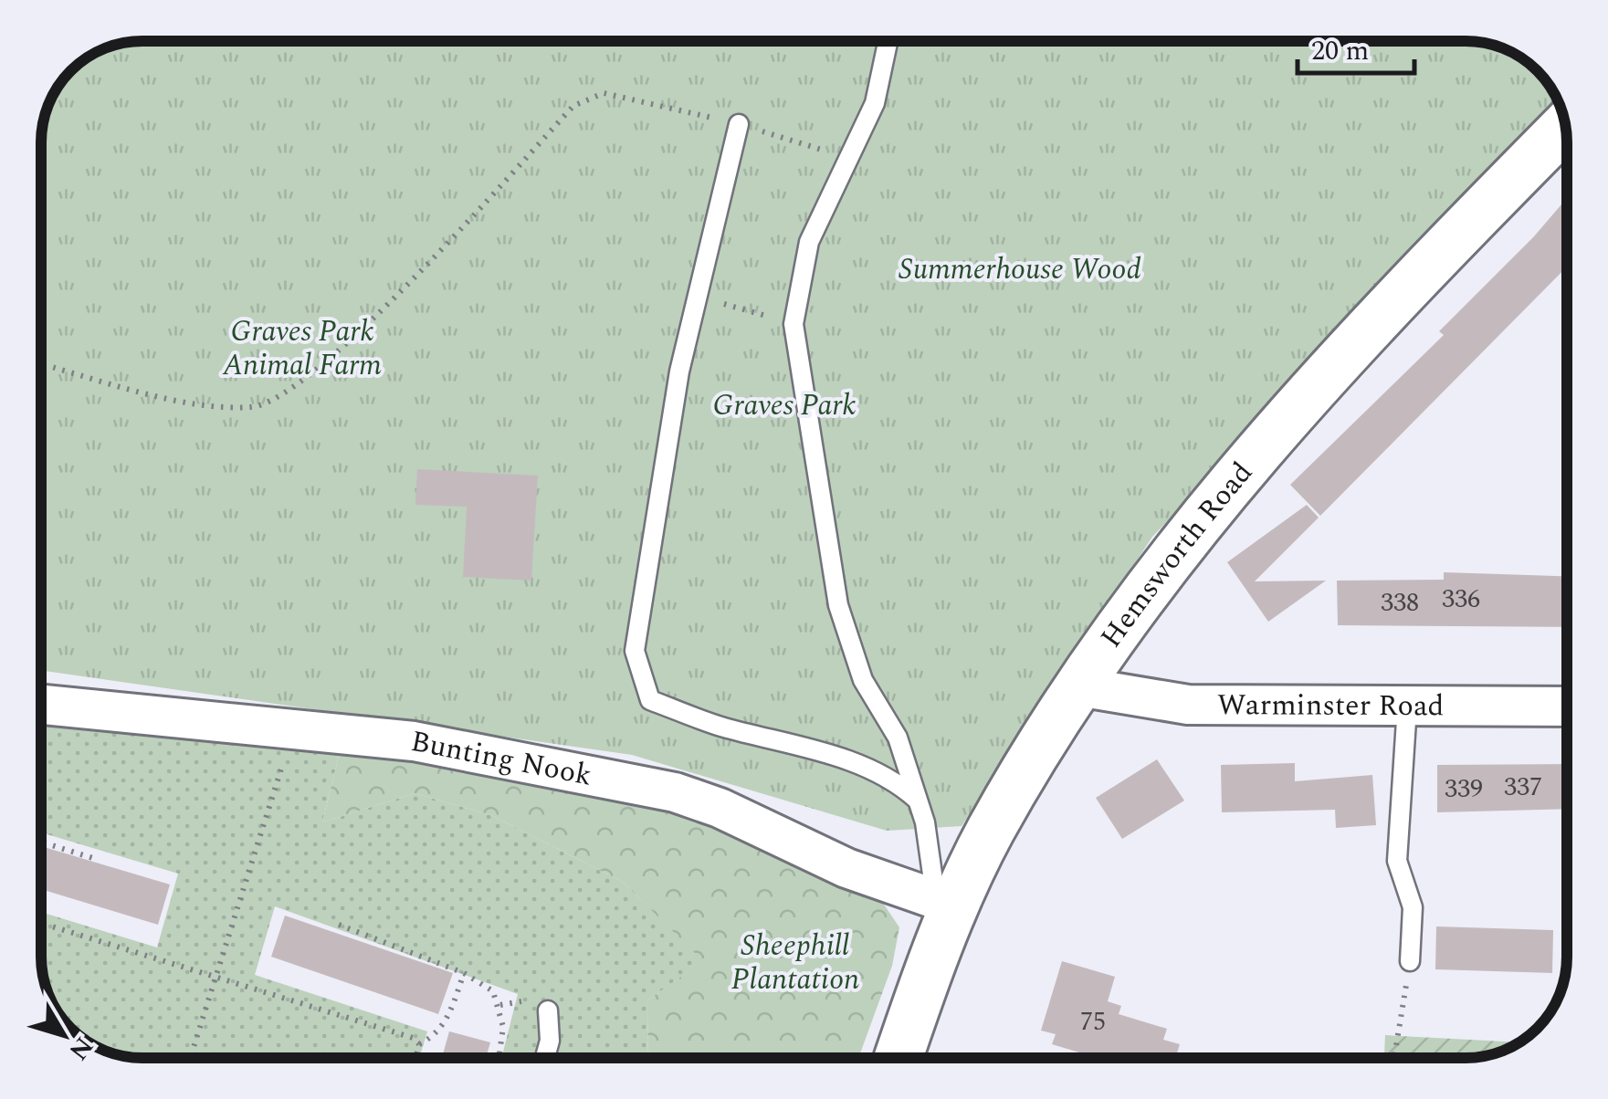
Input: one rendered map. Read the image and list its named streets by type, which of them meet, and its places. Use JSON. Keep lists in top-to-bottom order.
{
  "streets": {
    "street": ["Hemsworth Road", "Warminster Road", "Bunting Nook"]
  },
  "crossings": [
    ["Hemsworth Road", "Warminster Road"],
    ["Hemsworth Road", "Bunting Nook"]
  ],
  "parks": [
    "Summerhouse Wood",
    "Graves Park Animal Farm",
    "Graves Park",
    "Sheephill Plantation"
  ],
  "house_numbers": [
    "336",
    "338",
    "337",
    "339",
    "75"
  ],
  "scale_bar": "20 m",
  "north": "bottom right"
}
